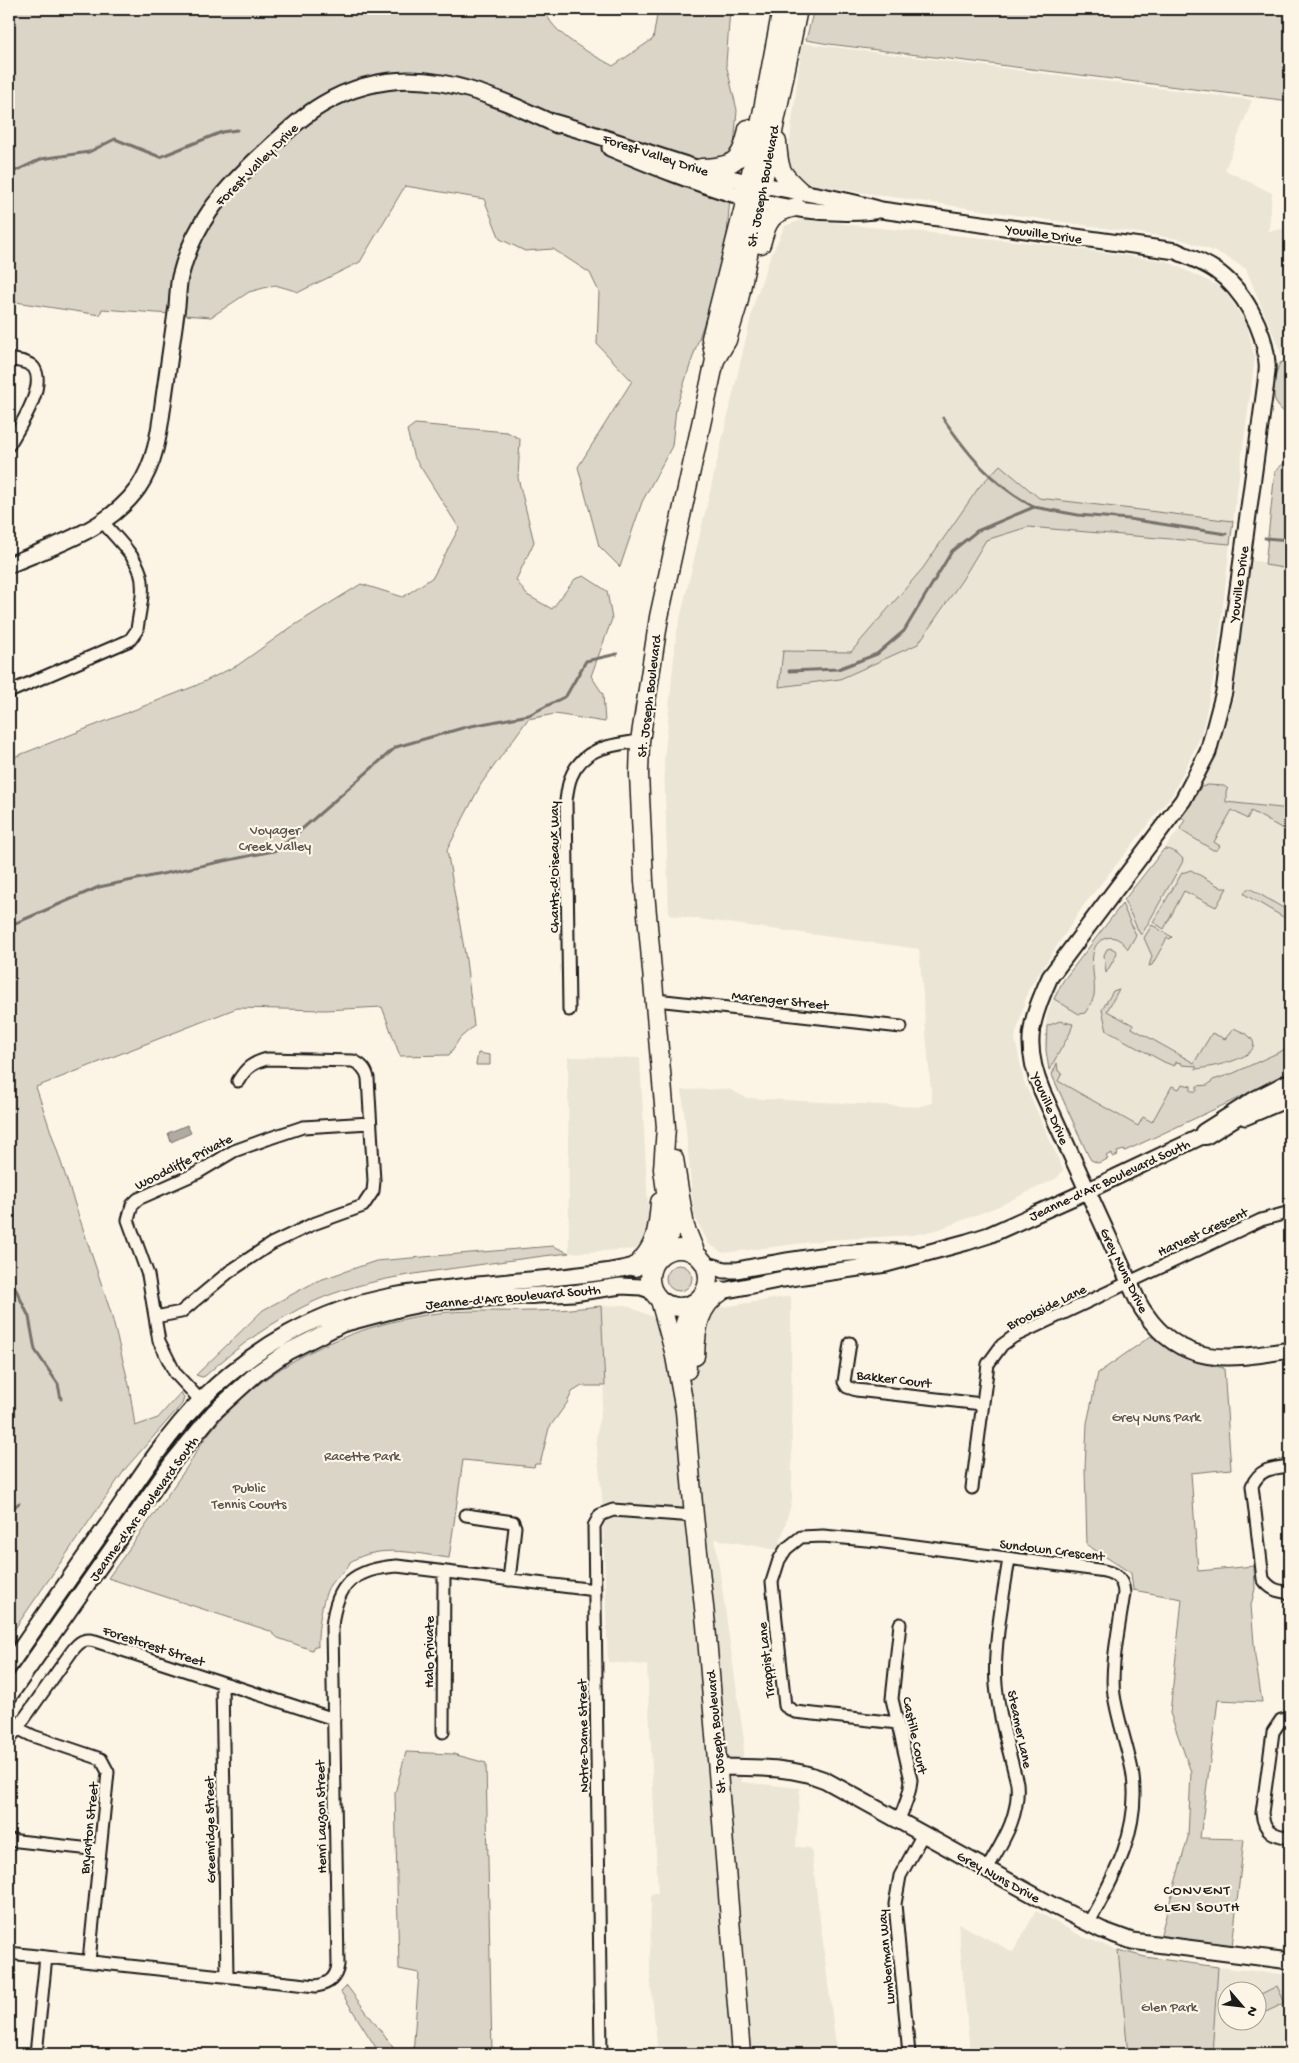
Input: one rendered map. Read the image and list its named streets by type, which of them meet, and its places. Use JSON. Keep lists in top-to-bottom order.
{
  "streets": {
    "main road": ["St. Joseph Boulevard"],
    "street": [
      "Forest Valley Drive",
      "Youville Drive",
      "Chants-d'Oiseaux Way",
      "Marenger Street",
      "Woodcliffe Private",
      "Jeanne-d'Arc Boulevard South",
      "Harvest Crescent",
      "Grey Nuns Drive",
      "Brookside Lane",
      "Bakker Court",
      "Sundown Crescent",
      "Forestcrest Street",
      "Halo Private",
      "Trappist Lane",
      "Steamer Lane",
      "Castille Court",
      "Notre-Dame Street",
      "Henri Lauzon Street",
      "Bryarton Street",
      "Greenridge Street",
      "Lumberman Way"
    ]
  },
  "crossings": [
    ["Forest Valley Drive", "St. Joseph Boulevard"],
    ["Forest Valley Drive", "Youville Drive"],
    ["St. Joseph Boulevard", "Youville Drive"],
    ["St. Joseph Boulevard", "Chants-d'Oiseaux Way"],
    ["St. Joseph Boulevard", "Marenger Street"],
    ["St. Joseph Boulevard", "Jeanne-d'Arc Boulevard South"],
    ["St. Joseph Boulevard", "Grey Nuns Drive"],
    ["St. Joseph Boulevard", "Notre-Dame Street"],
    ["Youville Drive", "Jeanne-d'Arc Boulevard South"],
    ["Youville Drive", "Grey Nuns Drive"],
    ["Woodcliffe Private", "Jeanne-d'Arc Boulevard South"],
    ["Jeanne-d'Arc Boulevard South", "Grey Nuns Drive"],
    ["Harvest Crescent", "Grey Nuns Drive"],
    ["Harvest Crescent", "Brookside Lane"],
    ["Grey Nuns Drive", "Brookside Lane"],
    ["Grey Nuns Drive", "Sundown Crescent"],
    ["Grey Nuns Drive", "Steamer Lane"],
    ["Grey Nuns Drive", "Castille Court"],
    ["Grey Nuns Drive", "Lumberman Way"],
    ["Brookside Lane", "Bakker Court"],
    ["Sundown Crescent", "Trappist Lane"],
    ["Sundown Crescent", "Steamer Lane"],
    ["Forestcrest Street", "Henri Lauzon Street"],
    ["Forestcrest Street", "Bryarton Street"],
    ["Forestcrest Street", "Greenridge Street"],
    ["Halo Private", "Henri Lauzon Street"],
    ["Trappist Lane", "Castille Court"],
    ["Notre-Dame Street", "Henri Lauzon Street"],
    ["Henri Lauzon Street", "Bryarton Street"],
    ["Henri Lauzon Street", "Greenridge Street"]
  ],
  "districts": ["CONVENT GLEN SOUTH"],
  "parks": [
    "Voyager Creek Valley",
    "Grey Nuns Park",
    "Racette Park",
    "Public Tennis Courts",
    "Glen Park"
  ],
  "north": "bottom right"
}
